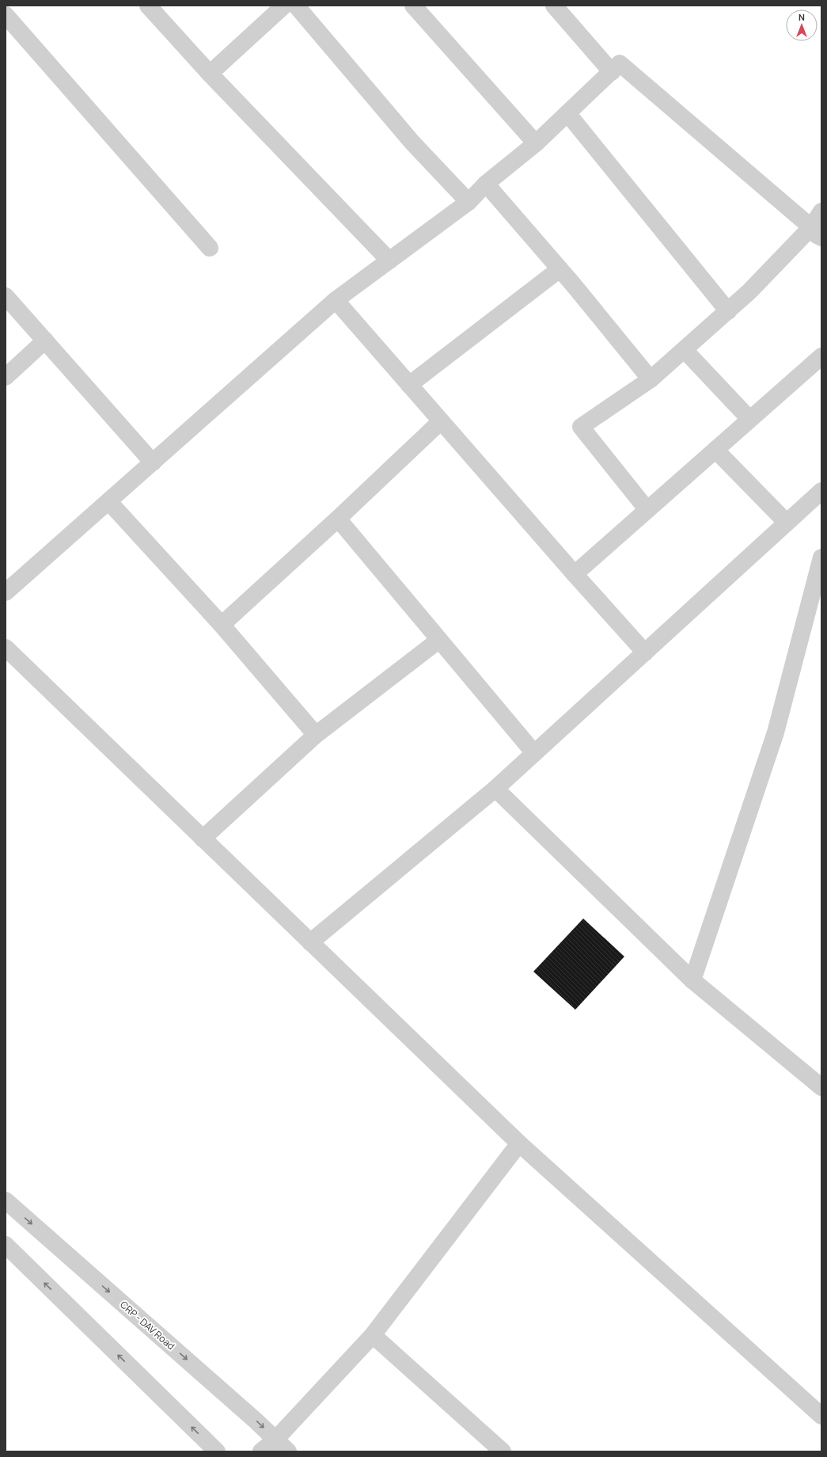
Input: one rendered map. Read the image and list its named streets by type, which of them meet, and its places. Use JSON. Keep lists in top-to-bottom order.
{
  "streets": {
    "street": ["CRP - DAV Road"]
  },
  "north": "top"
}
